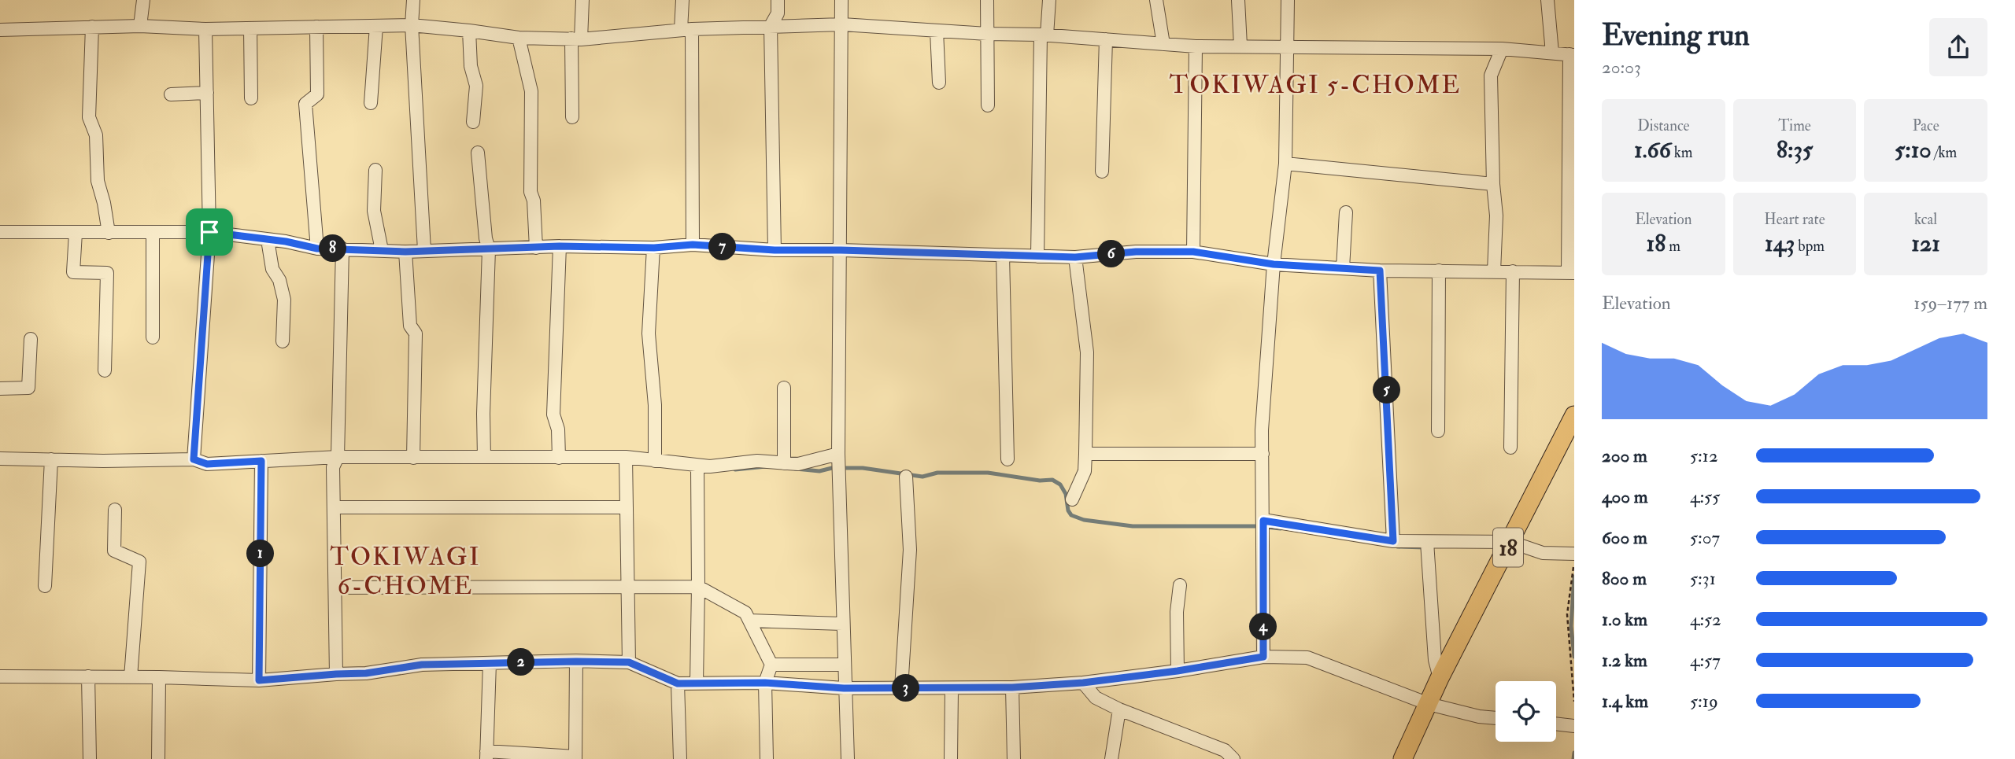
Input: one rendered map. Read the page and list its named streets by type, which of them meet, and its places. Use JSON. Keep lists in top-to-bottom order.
{
  "streets": {
    "highway": ["18"]
  },
  "districts": ["TOKIWAGI 5-CHOME", "TOKIWAGI 6-CHOME"],
  "page": {
    "heading": ["Evening run", "20:03"],
    "stats": [
      ["Distance", "1.66 km"],
      ["Time", "8:35"],
      ["Pace", "5:10 /km"],
      ["Elevation", "18 m"],
      ["Heart rate", "143 bpm"],
      ["kcal", "121"]
    ],
    "pins": [
      "7",
      "8",
      "6",
      "5",
      "1",
      "4",
      "2",
      "3"
    ],
    "chart": ["Elevation", "159–177 m"],
    "list": [
      {
        "name": "200 m",
        "note": "5:12"
      },
      {
        "name": "400 m",
        "note": "4:55"
      },
      {
        "name": "600 m",
        "note": "5:07"
      },
      {
        "name": "800 m",
        "note": "5:31"
      },
      {
        "name": "1.0 km",
        "note": "4:52"
      },
      {
        "name": "1.2 km",
        "note": "4:57"
      },
      {
        "name": "1.4 km",
        "note": "5:19"
      }
    ]
  }
}
